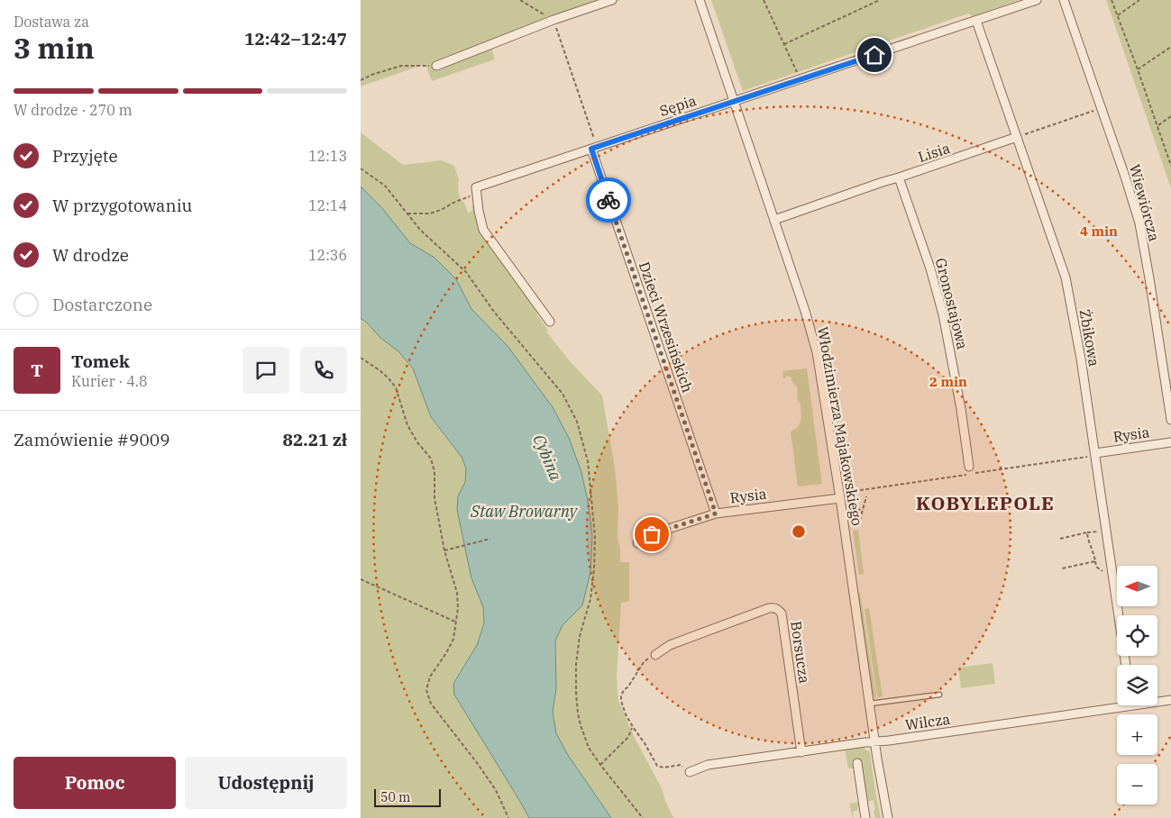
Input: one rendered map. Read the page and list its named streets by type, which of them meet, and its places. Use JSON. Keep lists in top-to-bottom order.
{
  "streets": {
    "street": [
      "Sępia",
      "Lisia",
      "Wiewiórcza",
      "Gronostajowa",
      "Dzieci Wrzesińskich",
      "Żbikowa",
      "Włodzimierza Majakowskiego",
      "Rysia",
      "Borsucza",
      "Wilcza"
    ]
  },
  "crossings": [
    ["Sępia", "Dzieci Wrzesińskich"],
    ["Sępia", "Żbikowa"],
    ["Sępia", "Włodzimierza Majakowskiego"],
    ["Lisia", "Gronostajowa"],
    ["Lisia", "Żbikowa"],
    ["Lisia", "Włodzimierza Majakowskiego"],
    ["Dzieci Wrzesińskich", "Rysia"],
    ["Żbikowa", "Rysia"],
    ["Włodzimierza Majakowskiego", "Rysia"],
    ["Włodzimierza Majakowskiego", "Wilcza"],
    ["Borsucza", "Wilcza"]
  ],
  "districts": ["KOBYLEPOLE"],
  "water": ["Cybina", "Staw Browarny"],
  "scale_bar": "50 m",
  "north": "left",
  "page": {
    "heading": ["3 min", "Dostawa za", "12:42–12:47"],
    "panel": [
      "Tomek",
      "Kurier · 4.8",
      "Zamówienie #9009",
      "82.21 zł"
    ],
    "bar": "W drodze · 270 m",
    "list": [
      ["Przyjęte", "12:13"],
      ["W przygotowaniu", "12:14"],
      ["W drodze", "12:36"],
      "Dostarczone"
    ],
    "round": "T",
    "map_buttons": ["+", "−"],
    "buttons": ["Pomoc", "Udostępnij"],
    "scale": "50 m"
  },
  "rings": ["4 min", "2 min"]
}
